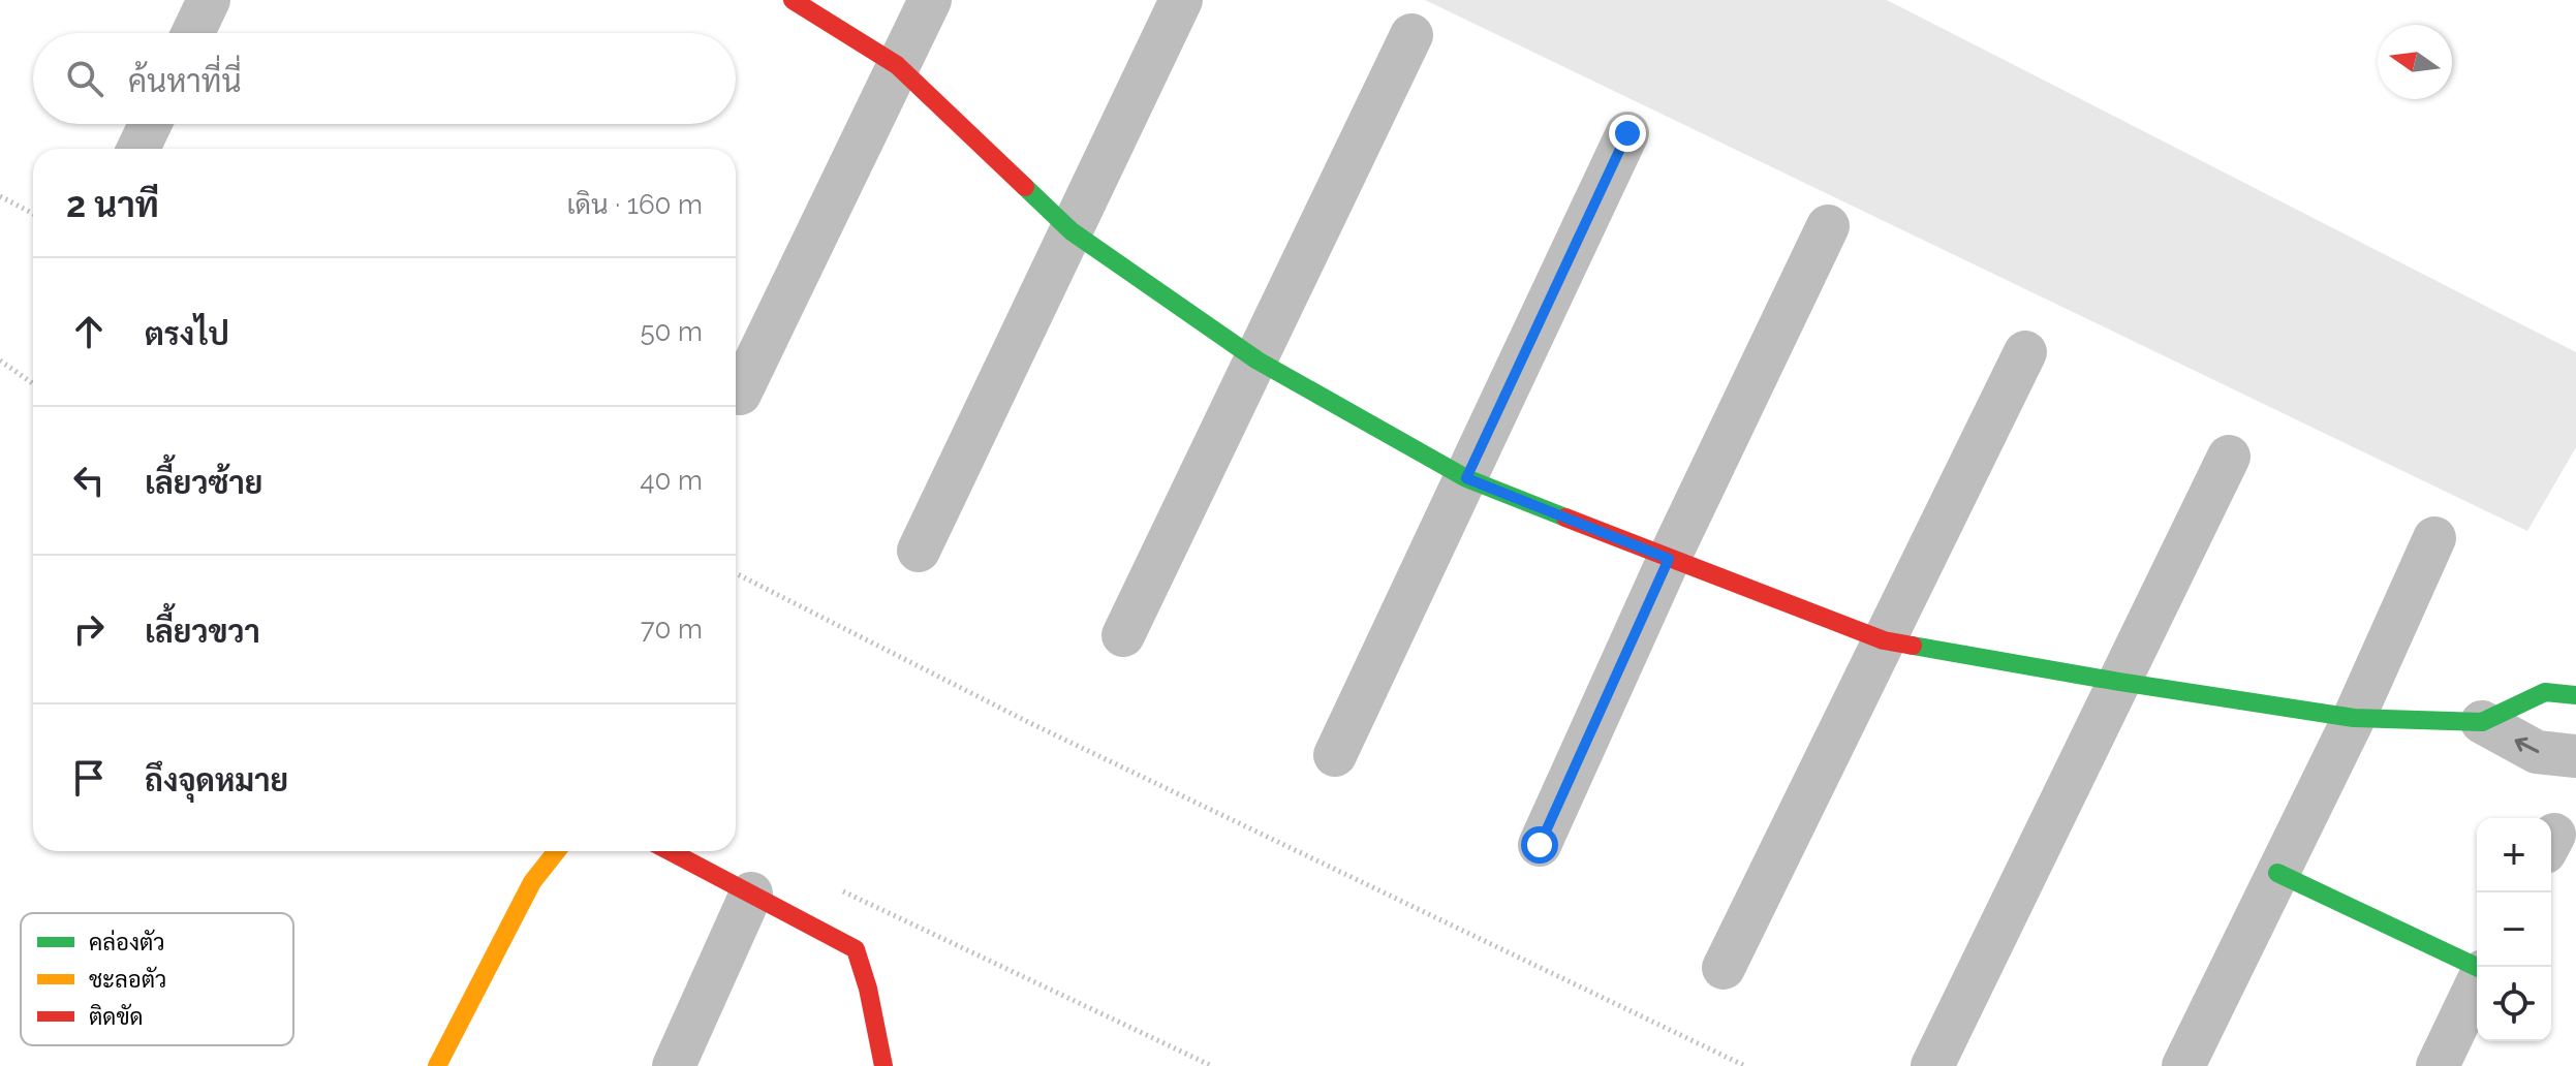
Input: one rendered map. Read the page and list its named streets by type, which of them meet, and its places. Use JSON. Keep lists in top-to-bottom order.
{
  "legend": ["คล่องตัว", "ชะลอตัว", "ติดขัด"],
  "north": "left",
  "page": {
    "search": "ค้นหาที่นี่",
    "heading": ["2 นาที", "เดิน · 160 m"],
    "list": [
      ["ตรงไป", "50 m"],
      ["เลี้ยวซ้าย", "40 m"],
      ["เลี้ยวขวา", "70 m"],
      "ถึงจุดหมาย"
    ],
    "map_buttons": ["+", "−"]
  }
}
